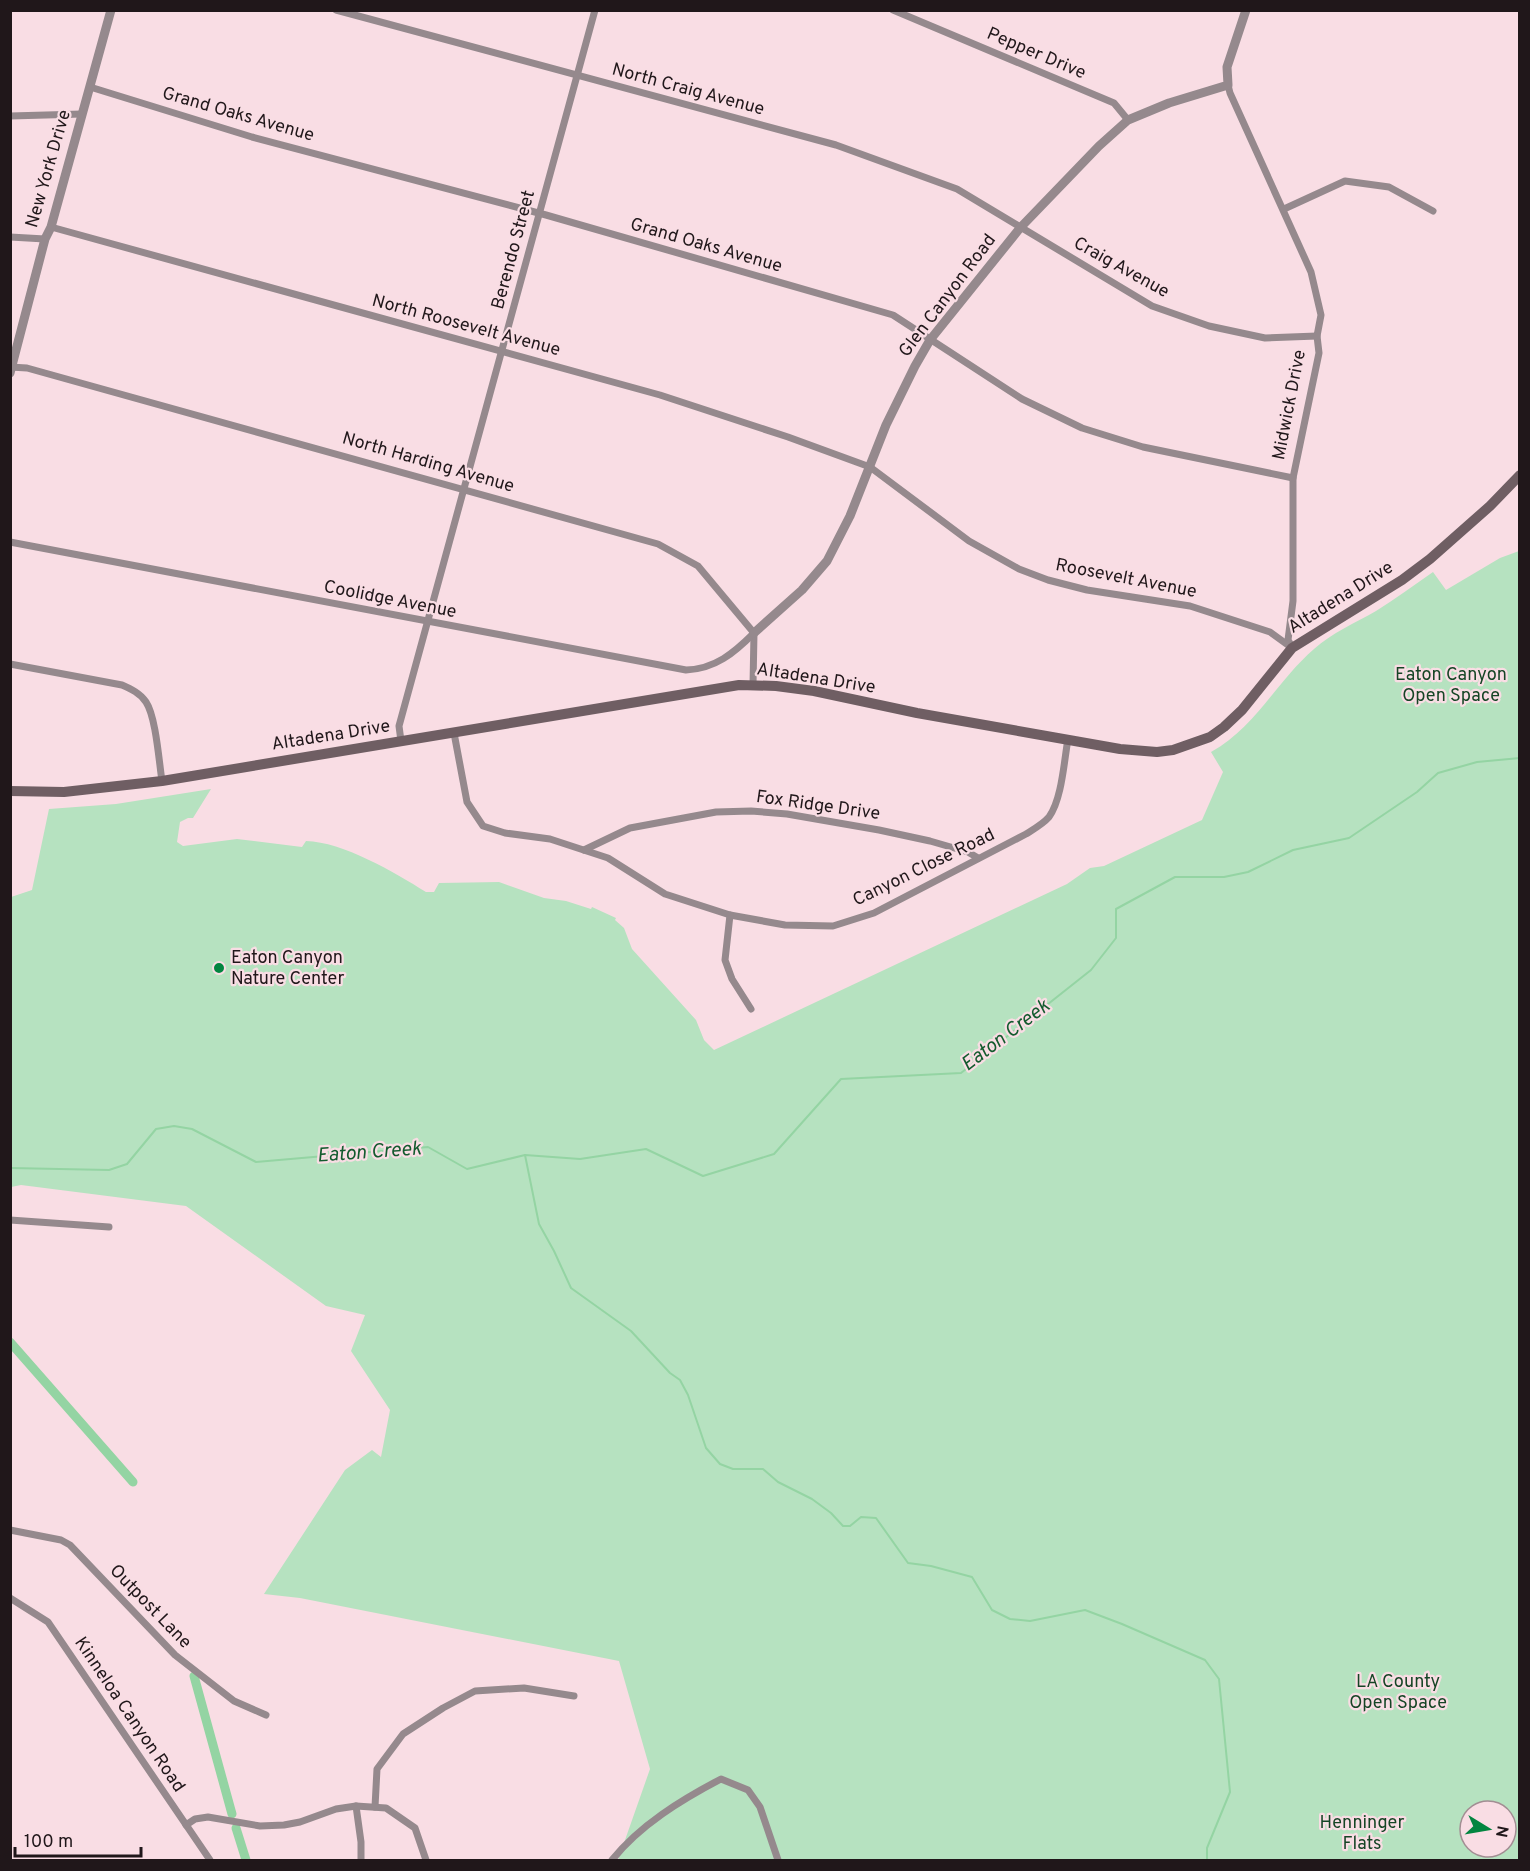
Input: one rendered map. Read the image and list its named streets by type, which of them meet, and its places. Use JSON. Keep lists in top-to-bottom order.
{
  "streets": {
    "main road": ["Altadena Drive"],
    "street": [
      "Pepper Drive",
      "North Craig Avenue",
      "Grand Oaks Avenue",
      "New York Drive",
      "Berendo Street",
      "Craig Avenue",
      "Glen Canyon Road",
      "North Roosevelt Avenue",
      "Midwick Drive",
      "North Harding Avenue",
      "Roosevelt Avenue",
      "Coolidge Avenue",
      "Fox Ridge Drive",
      "Canyon Close Road",
      "Outpost Lane",
      "Kinneloa Canyon Road"
    ]
  },
  "crossings": [
    ["Pepper Drive", "Glen Canyon Road"],
    ["North Craig Avenue", "Berendo Street"],
    ["North Craig Avenue", "Craig Avenue"],
    ["North Craig Avenue", "Glen Canyon Road"],
    ["Grand Oaks Avenue", "New York Drive"],
    ["Grand Oaks Avenue", "Berendo Street"],
    ["Grand Oaks Avenue", "Glen Canyon Road"],
    ["Grand Oaks Avenue", "Midwick Drive"],
    ["New York Drive", "North Roosevelt Avenue"],
    ["New York Drive", "North Harding Avenue"],
    ["Berendo Street", "North Roosevelt Avenue"],
    ["Berendo Street", "North Harding Avenue"],
    ["Berendo Street", "Altadena Drive"],
    ["Berendo Street", "Coolidge Avenue"],
    ["Craig Avenue", "Glen Canyon Road"],
    ["Craig Avenue", "Midwick Drive"],
    ["Glen Canyon Road", "North Roosevelt Avenue"],
    ["Glen Canyon Road", "Midwick Drive"],
    ["Glen Canyon Road", "North Harding Avenue"],
    ["Glen Canyon Road", "Roosevelt Avenue"],
    ["Glen Canyon Road", "Coolidge Avenue"],
    ["North Roosevelt Avenue", "Roosevelt Avenue"],
    ["Midwick Drive", "Roosevelt Avenue"],
    ["Midwick Drive", "Altadena Drive"],
    ["North Harding Avenue", "Coolidge Avenue"],
    ["Roosevelt Avenue", "Altadena Drive"],
    ["Altadena Drive", "Canyon Close Road"],
    ["Fox Ridge Drive", "Canyon Close Road"]
  ],
  "water": ["Eaton Creek"],
  "parks": ["Eaton Canyon Open Space", "LA County Open Space", "Henninger Flats"],
  "places": ["Eaton Canyon Nature Center"],
  "scale_bar": "100 m",
  "north": "right"
}
